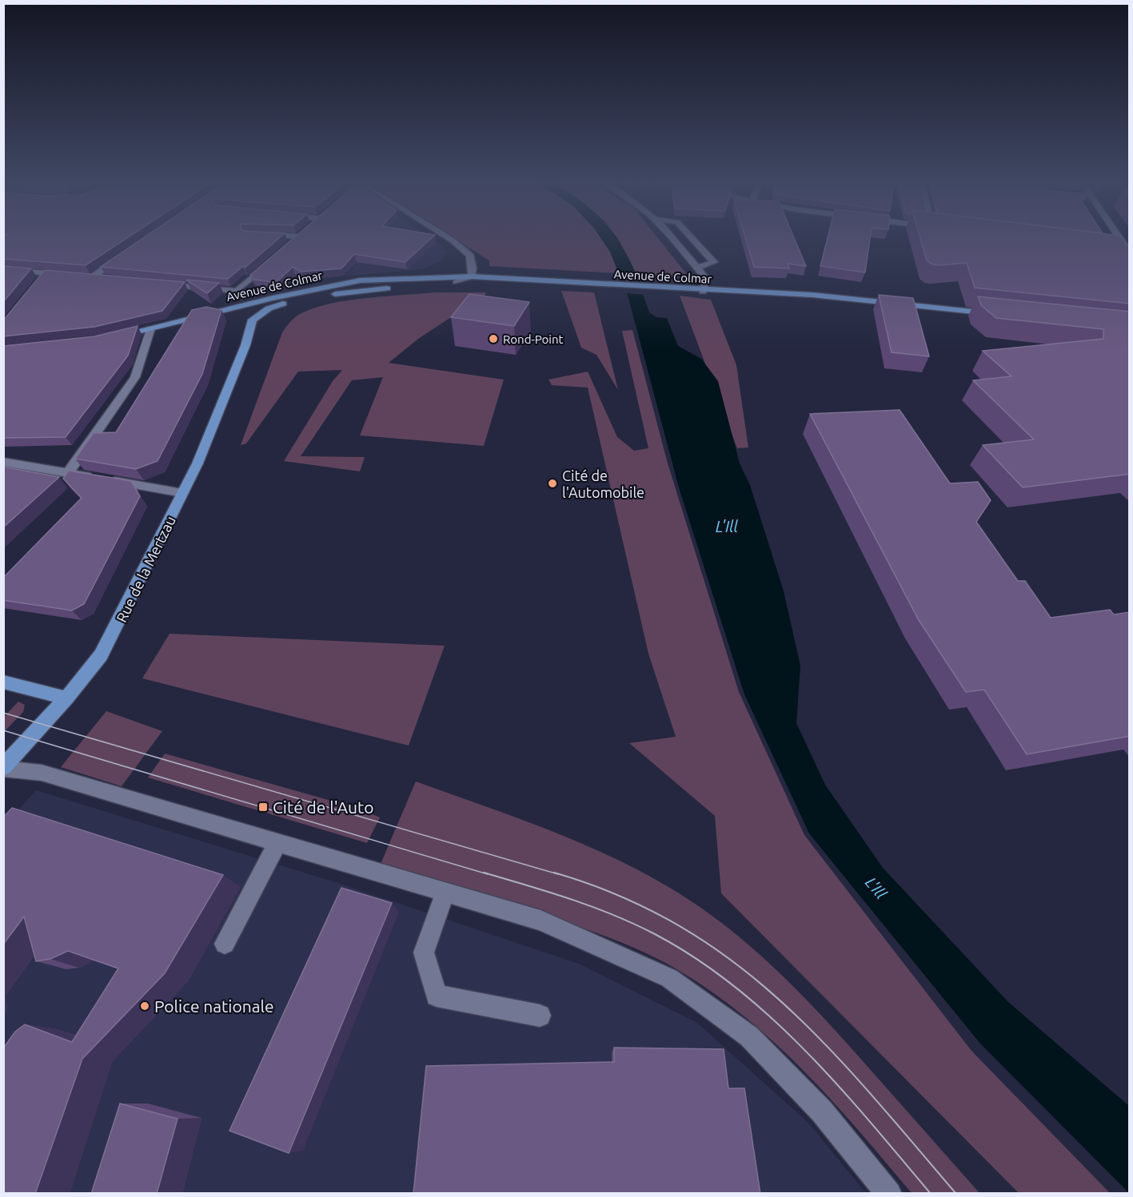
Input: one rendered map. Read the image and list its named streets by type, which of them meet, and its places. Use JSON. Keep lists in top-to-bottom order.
{
  "streets": {
    "main road": ["Avenue de Colmar", "Rue de la Mertzau"]
  },
  "crossings": [
    ["Avenue de Colmar", "Rue de la Mertzau"]
  ],
  "water": ["L'Ill"],
  "places": {
    "other": ["Rond-Point", "Cité de l'Automobile", "Police nationale"],
    "transit": ["Cité de l'Auto"]
  }
}
